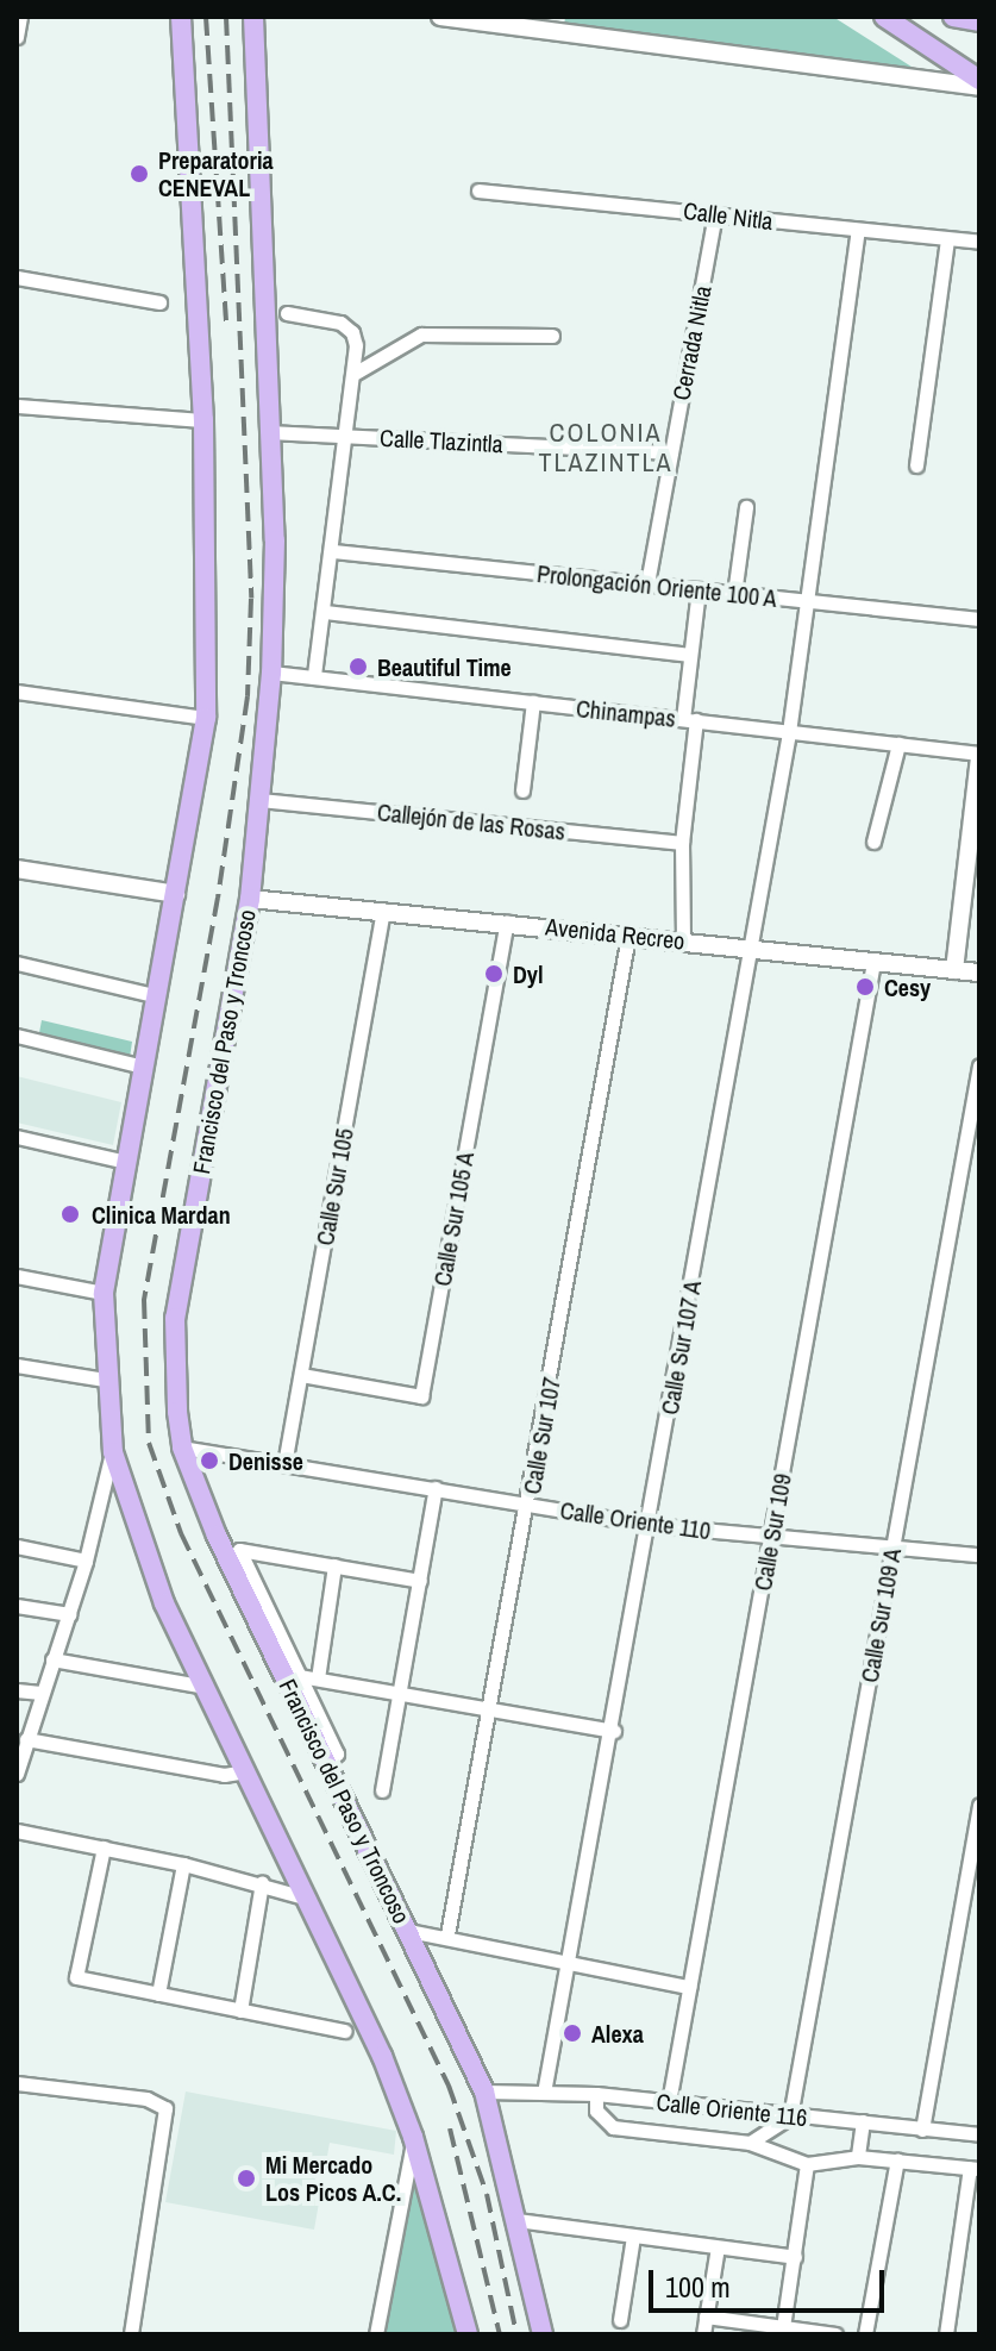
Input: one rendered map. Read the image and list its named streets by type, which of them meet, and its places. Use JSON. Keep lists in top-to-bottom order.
{
  "streets": {
    "main road": ["Francisco del Paso y Troncoso"],
    "street": [
      "Calle Nitla",
      "Cerrada Nitla",
      "Calle Tlazintla",
      "Prolongación Oriente 100 A",
      "Chinampas",
      "Callejón de las Rosas",
      "Avenida Recreo",
      "Calle Sur 105",
      "Calle Sur 105 A",
      "Calle Sur 107 A",
      "Calle Sur 107",
      "Calle Oriente 110",
      "Calle Sur 109",
      "Calle Sur 109 A",
      "Calle Oriente 116"
    ]
  },
  "crossings": [
    ["Calle Nitla", "Cerrada Nitla"],
    ["Calle Nitla", "Calle Sur 107 A"],
    ["Cerrada Nitla", "Calle Tlazintla"],
    ["Cerrada Nitla", "Prolongación Oriente 100 A"],
    ["Calle Tlazintla", "Francisco del Paso y Troncoso"],
    ["Prolongación Oriente 100 A", "Calle Sur 107 A"],
    ["Chinampas", "Francisco del Paso y Troncoso"],
    ["Chinampas", "Calle Sur 107 A"],
    ["Callejón de las Rosas", "Francisco del Paso y Troncoso"],
    ["Avenida Recreo", "Francisco del Paso y Troncoso"],
    ["Avenida Recreo", "Calle Sur 105"],
    ["Avenida Recreo", "Calle Sur 105 A"],
    ["Avenida Recreo", "Calle Sur 107 A"],
    ["Avenida Recreo", "Calle Sur 107"],
    ["Avenida Recreo", "Calle Sur 109"],
    ["Francisco del Paso y Troncoso", "Calle Oriente 110"],
    ["Francisco del Paso y Troncoso", "Calle Oriente 116"],
    ["Calle Sur 105", "Calle Sur 105 A"],
    ["Calle Sur 105", "Calle Oriente 110"],
    ["Calle Sur 107 A", "Calle Oriente 110"],
    ["Calle Sur 107 A", "Calle Oriente 116"],
    ["Calle Sur 107", "Calle Oriente 110"],
    ["Calle Oriente 110", "Calle Sur 109"],
    ["Calle Oriente 110", "Calle Sur 109 A"],
    ["Calle Sur 109", "Calle Oriente 116"],
    ["Calle Sur 109 A", "Calle Oriente 116"]
  ],
  "districts": ["COLONIA TLAZINTLA"],
  "places": [
    "Preparatoria CENEVAL",
    "Beautiful Time",
    "Dyl",
    "Cesy",
    "Clinica Mardan",
    "Denisse",
    "Alexa",
    "Mi Mercado Los Picos A.C."
  ],
  "scale_bar": "100 m"
}
